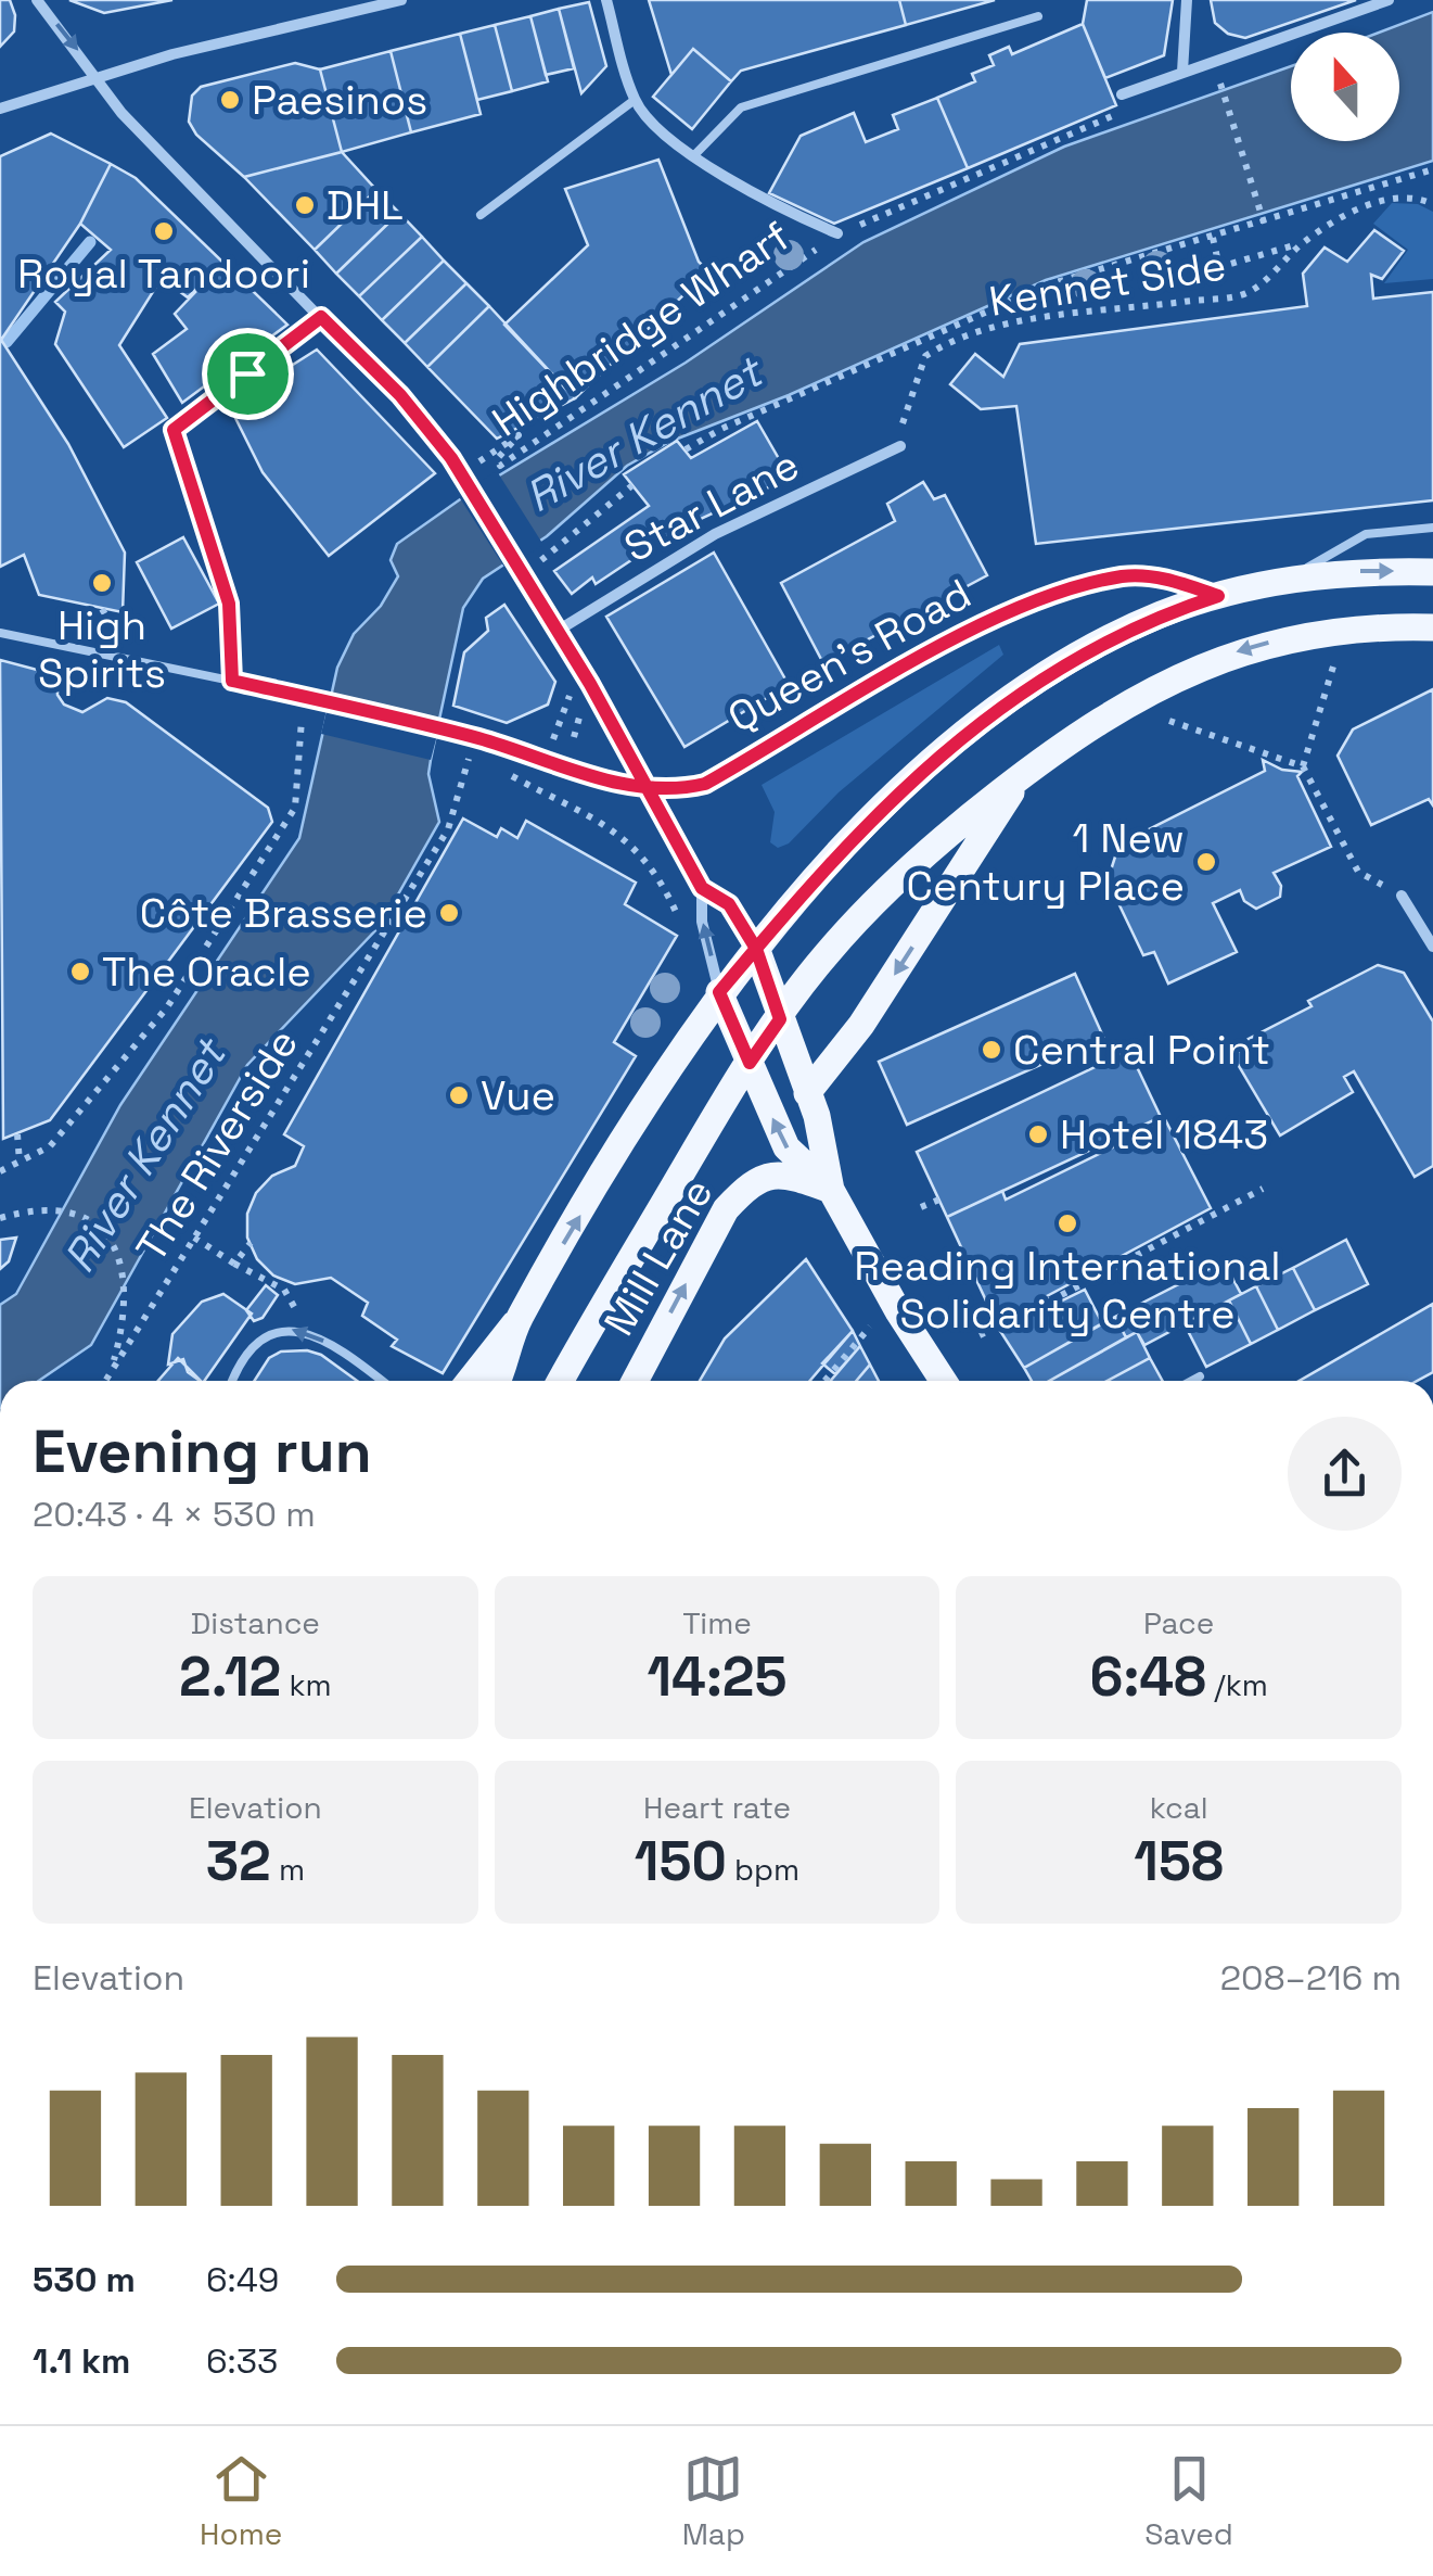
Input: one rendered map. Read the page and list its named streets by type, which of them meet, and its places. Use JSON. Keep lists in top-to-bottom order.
{
  "streets": {
    "main road": ["Queen's Road", "Mill Lane"],
    "street": ["Highbridge Wharf", "Star Lane"],
    "path": ["Kennet Side", "The Riverside"]
  },
  "crossings": [
    ["Kennet Side", "Star Lane"]
  ],
  "water": ["River Kennet"],
  "places": [
    "Paesinos",
    "DHL",
    "Royal Tandoori",
    "High Spirits",
    "1 New Century Place",
    "Côte Brasserie",
    "The Oracle",
    "Central Point",
    "Vue",
    "Hotel 1843",
    "Reading International Solidarity Centre"
  ],
  "north": "top",
  "page": {
    "heading": ["Evening run", "20:43 · 4 × 530 m"],
    "stats": [
      ["Distance", "2.12 km"],
      ["Time", "14:25"],
      ["Pace", "6:48 /km"],
      ["Elevation", "32 m"],
      ["Heart rate", "150 bpm"],
      ["kcal", "158"]
    ],
    "chart": ["Elevation", "208–216 m"],
    "list": [
      {
        "name": "530 m",
        "note": "6:49"
      },
      {
        "name": "1.1 km",
        "note": "6:33"
      }
    ],
    "tabs": ["Home", "Map", "Saved"]
  }
}
